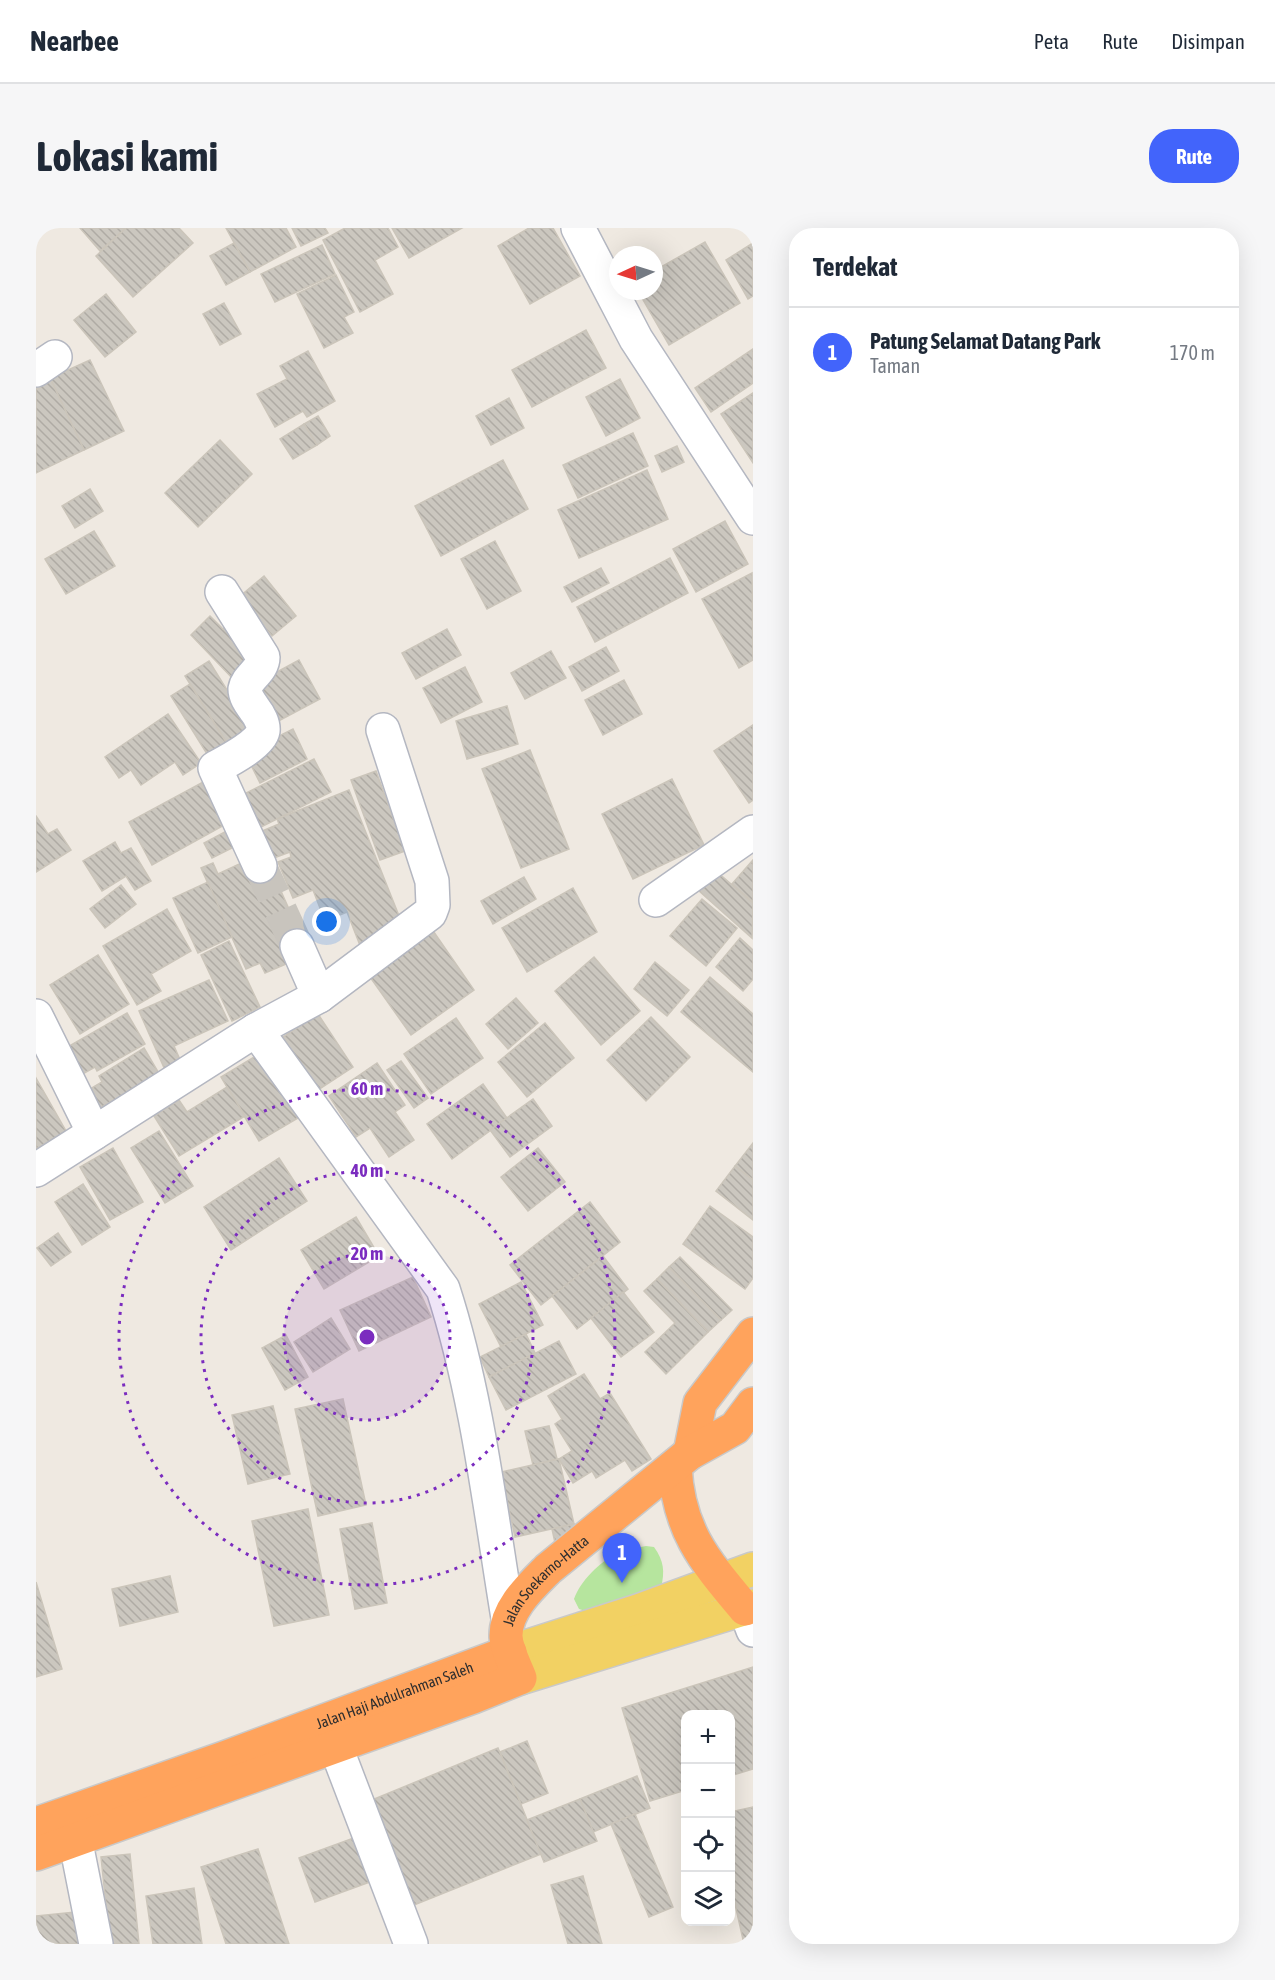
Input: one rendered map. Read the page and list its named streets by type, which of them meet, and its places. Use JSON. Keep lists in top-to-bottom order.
{
  "streets": {
    "highway": ["Jalan Soekarno-Hatta", "Jalan Haji Abdulrahman Saleh"]
  },
  "crossings": [
    ["Jalan Soekarno-Hatta", "Jalan Haji Abdulrahman Saleh"]
  ],
  "north": "left",
  "page": {
    "header": "Nearbee",
    "nav": ["Peta", "Rute", "Disimpan"],
    "buttons": "Rute",
    "title": "Lokasi kami",
    "heading": "Terdekat",
    "list": [
      {
        "mark": "1",
        "name": "Patung Selamat Datang Park",
        "note": "Taman",
        "value": "170 m"
      }
    ],
    "pins": "1",
    "map_buttons": ["+", "−"]
  },
  "rings": ["60 m", "40 m", "20 m"]
}
